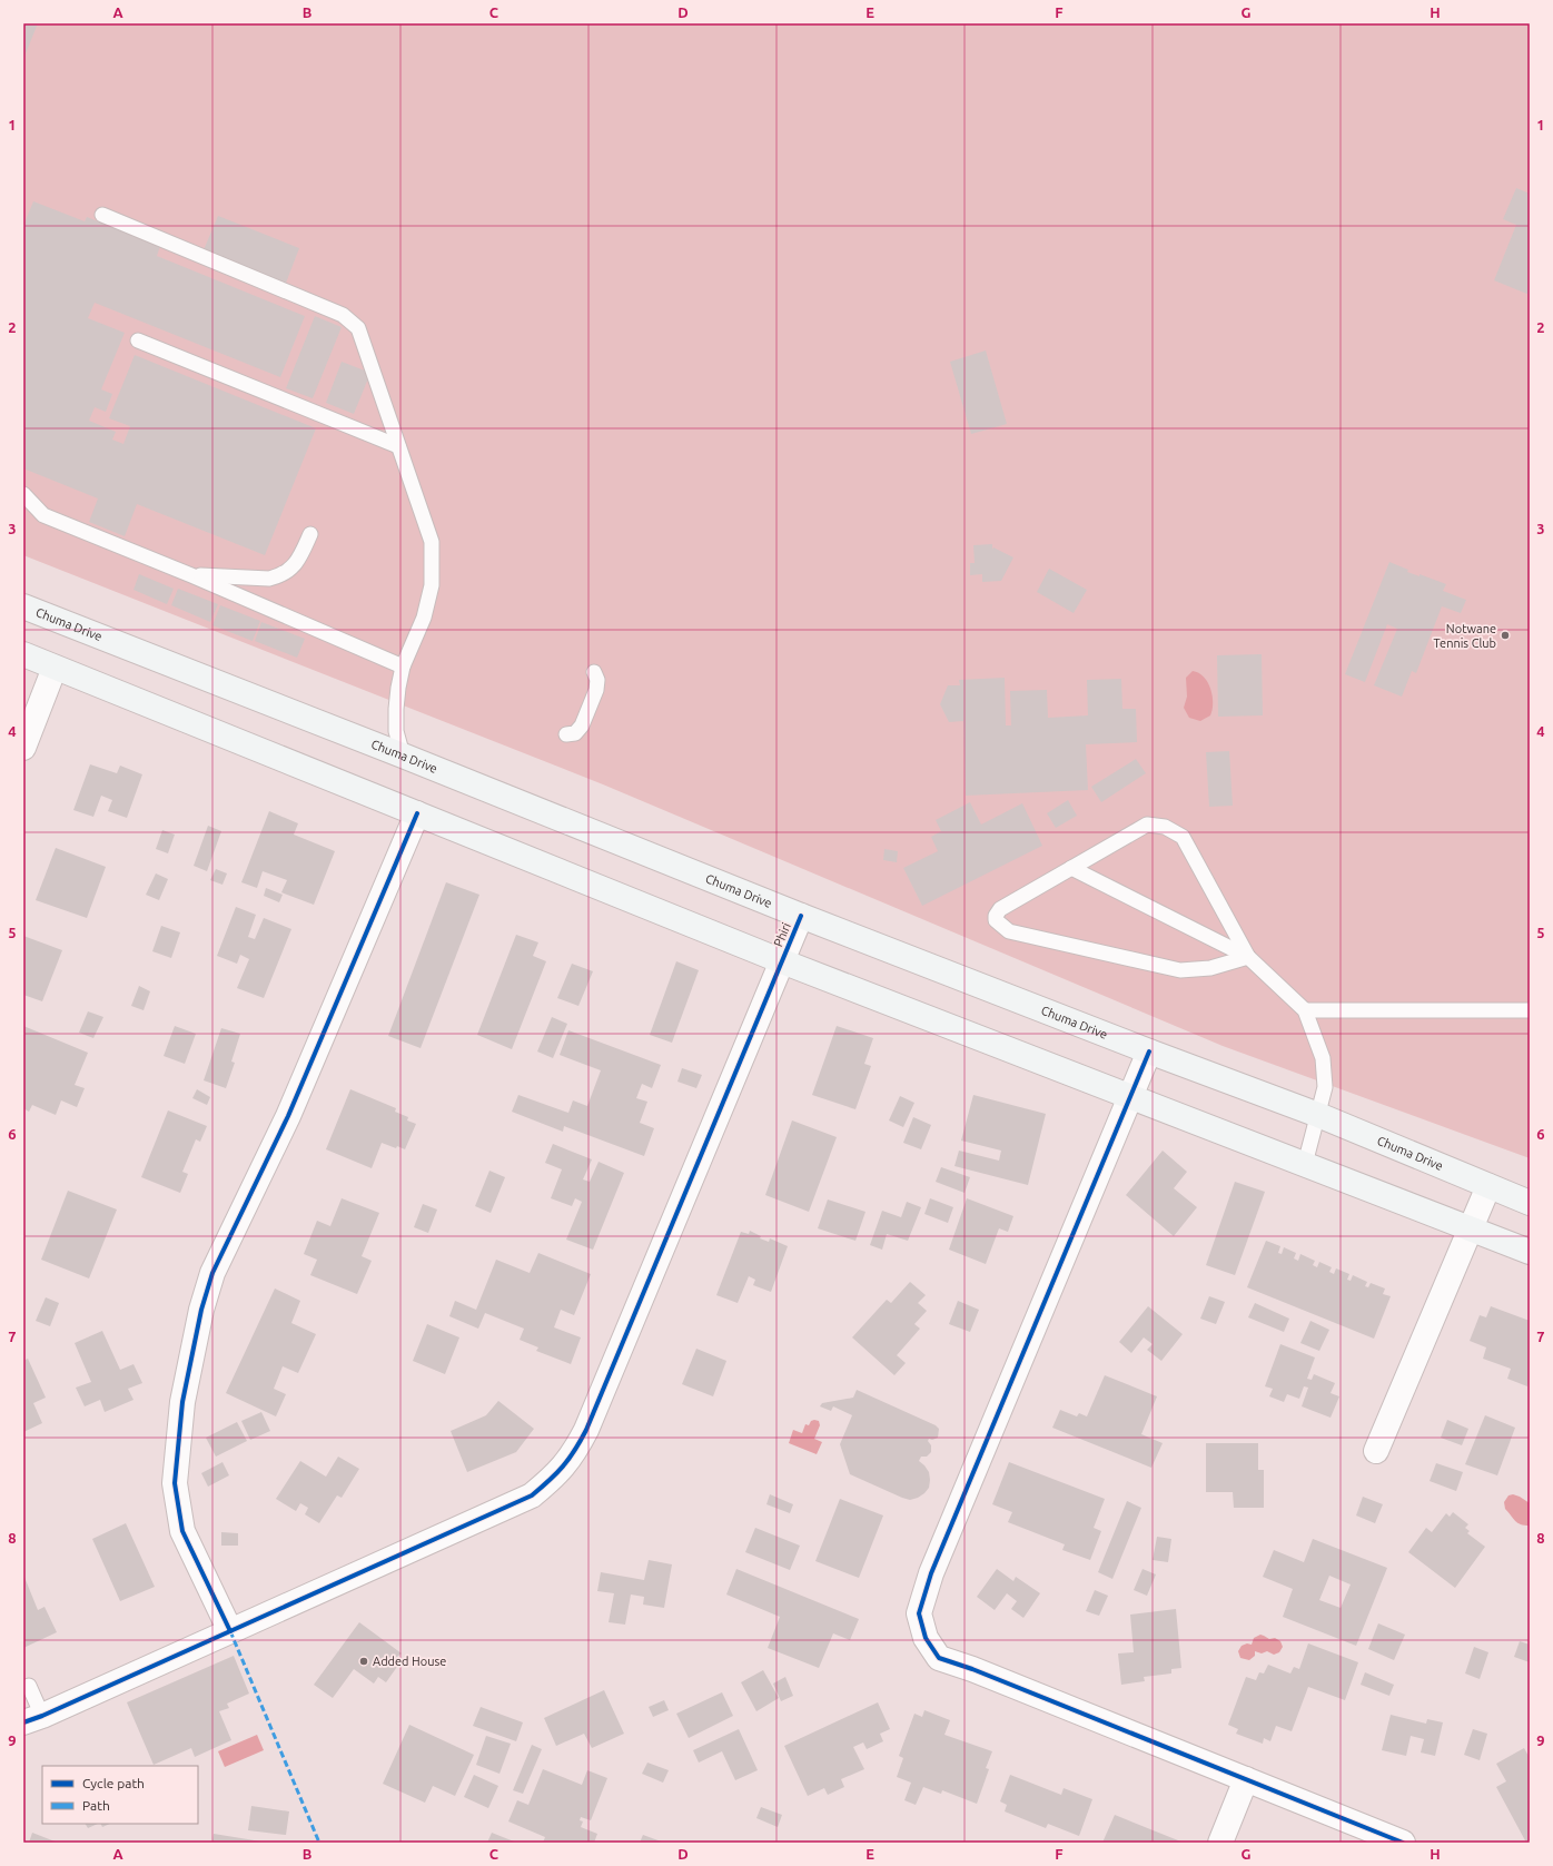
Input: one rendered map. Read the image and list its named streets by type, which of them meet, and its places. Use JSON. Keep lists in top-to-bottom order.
{
  "streets": {
    "main road": ["Chuma Drive"],
    "street": ["Phiri"]
  },
  "crossings": [
    ["Chuma Drive", "Phiri"]
  ],
  "places": ["Notwane Tennis Club", "Added House"],
  "legend": ["Cycle path", "Path"],
  "grid": {
    "columns": [
      "A",
      "B",
      "C",
      "D",
      "E",
      "F",
      "G",
      "H"
    ],
    "rows": [
      "1",
      "2",
      "3",
      "4",
      "5",
      "6",
      "7",
      "8",
      "9"
    ]
  }
}
